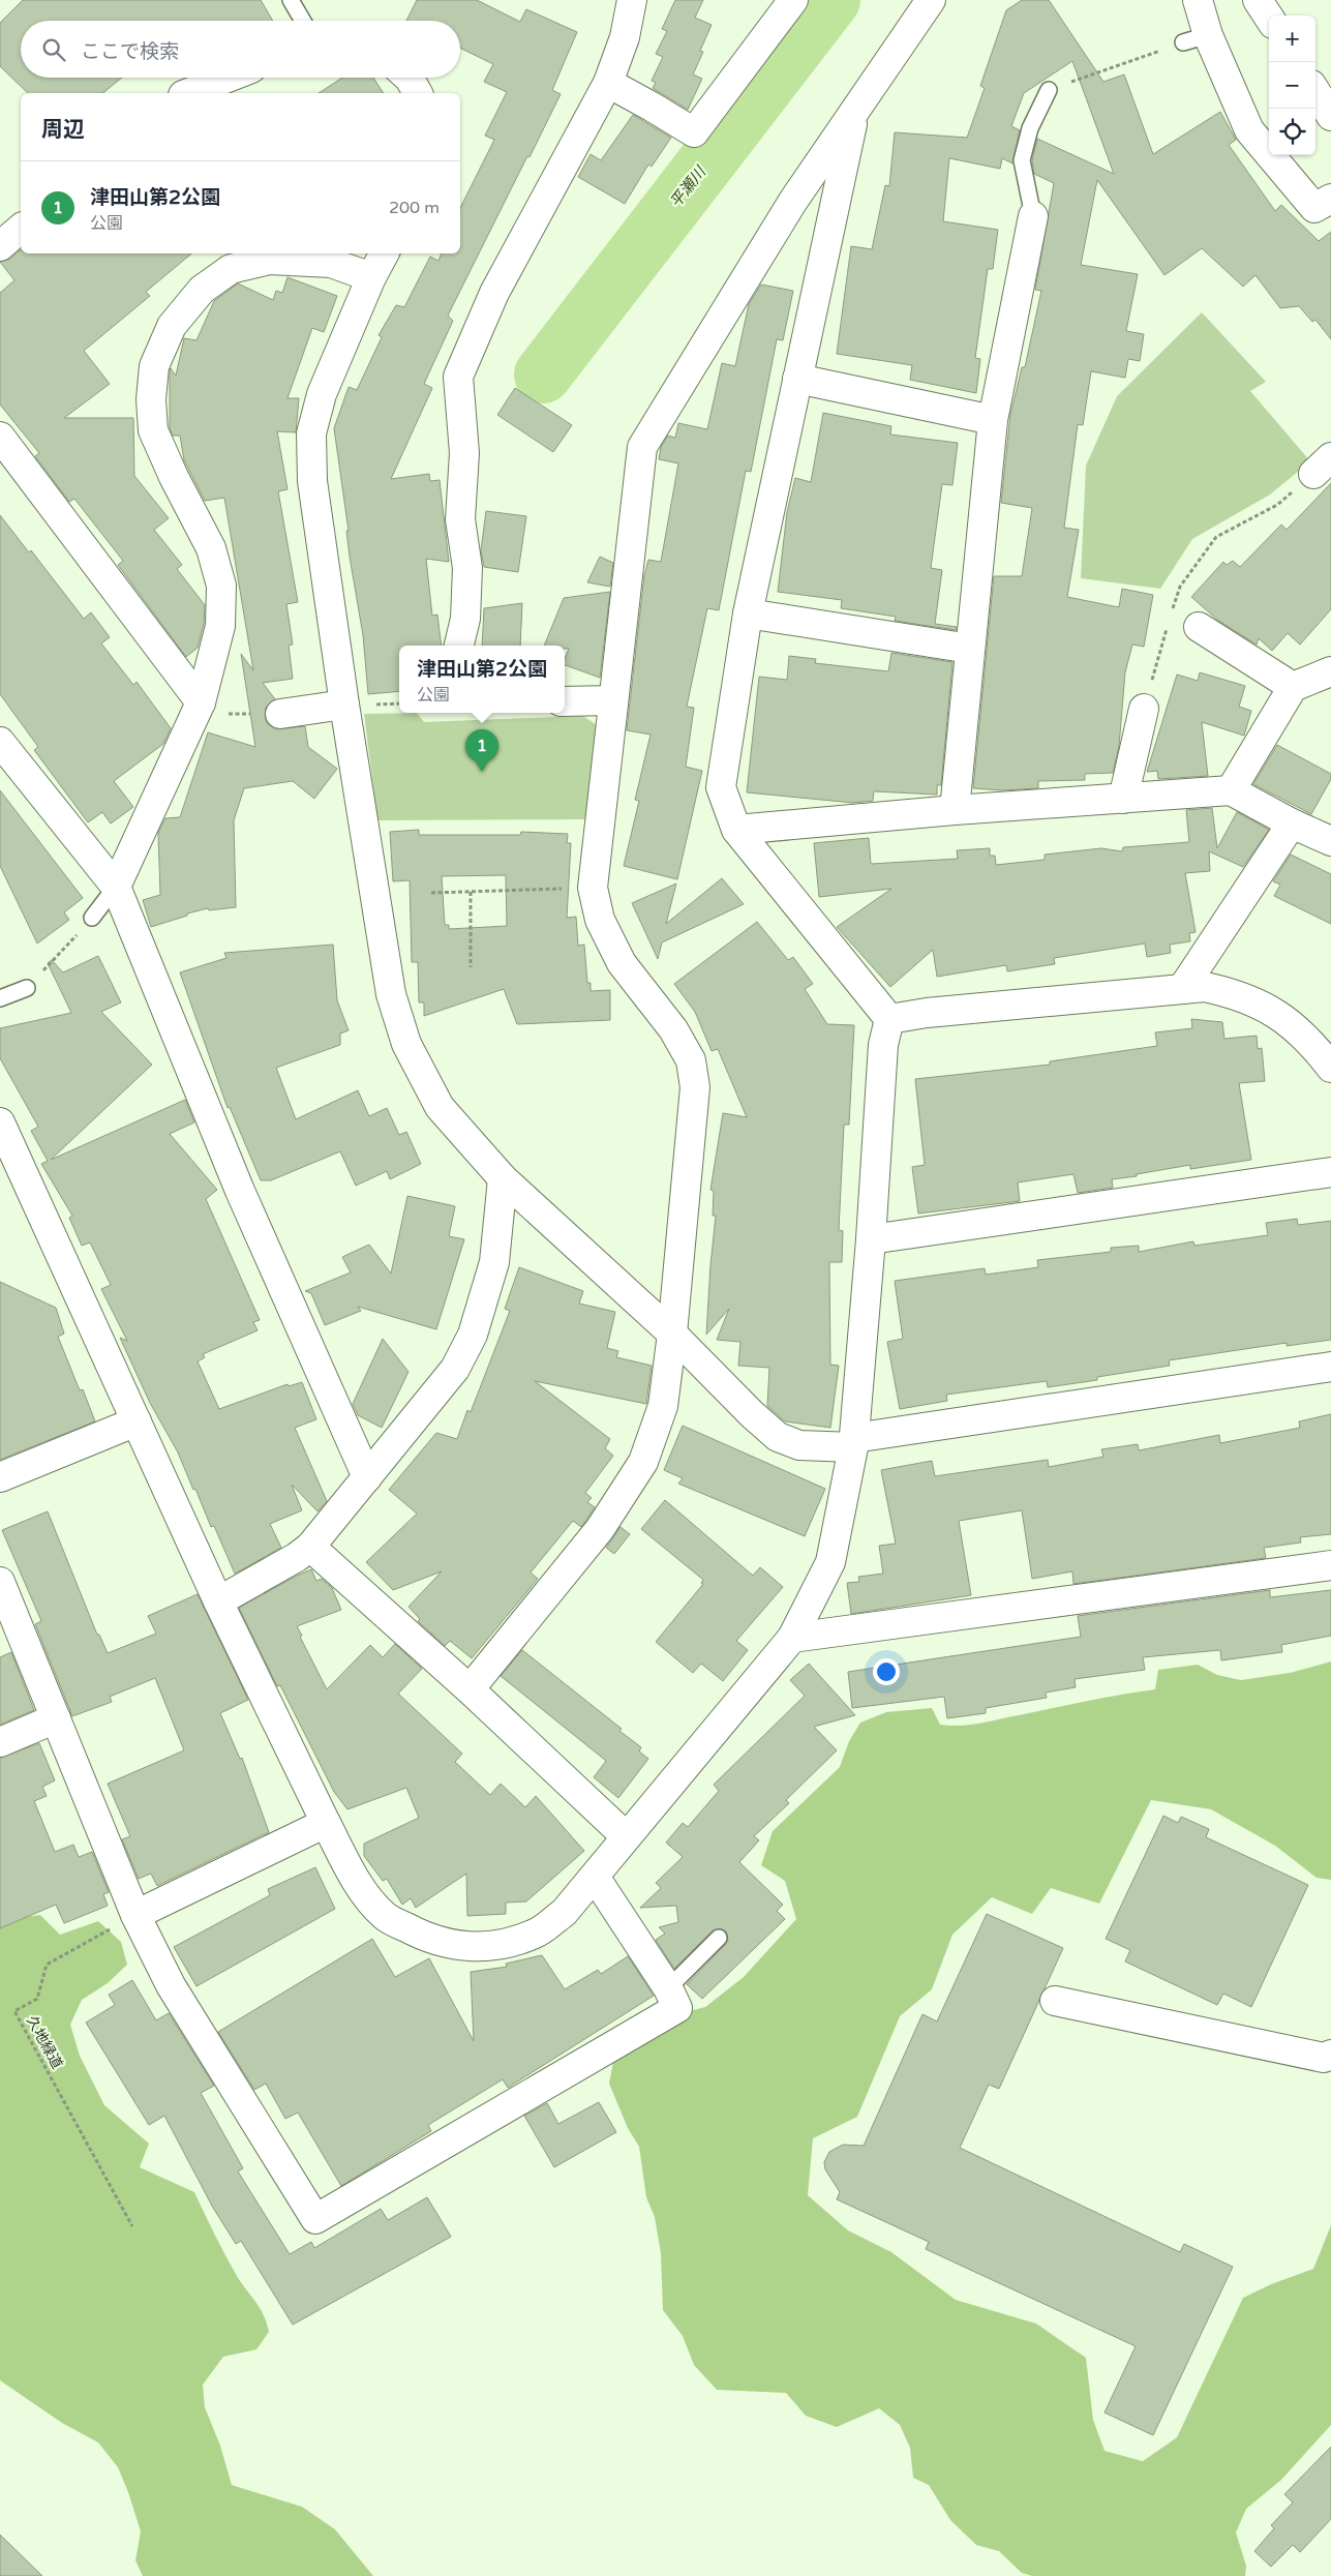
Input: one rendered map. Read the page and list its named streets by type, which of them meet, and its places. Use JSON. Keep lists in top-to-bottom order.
{
  "streets": {
    "path": ["久地緑道"]
  },
  "water": ["平瀬川"],
  "page": {
    "map_buttons": ["+", "−"],
    "search": "ここで検索",
    "heading": "周辺",
    "list": [
      {
        "mark": "1",
        "name": "津田山第2公園",
        "note": "公園",
        "value": "200 m"
      }
    ],
    "popup": ["津田山第2公園", "公園"],
    "pins": "1"
  }
}
